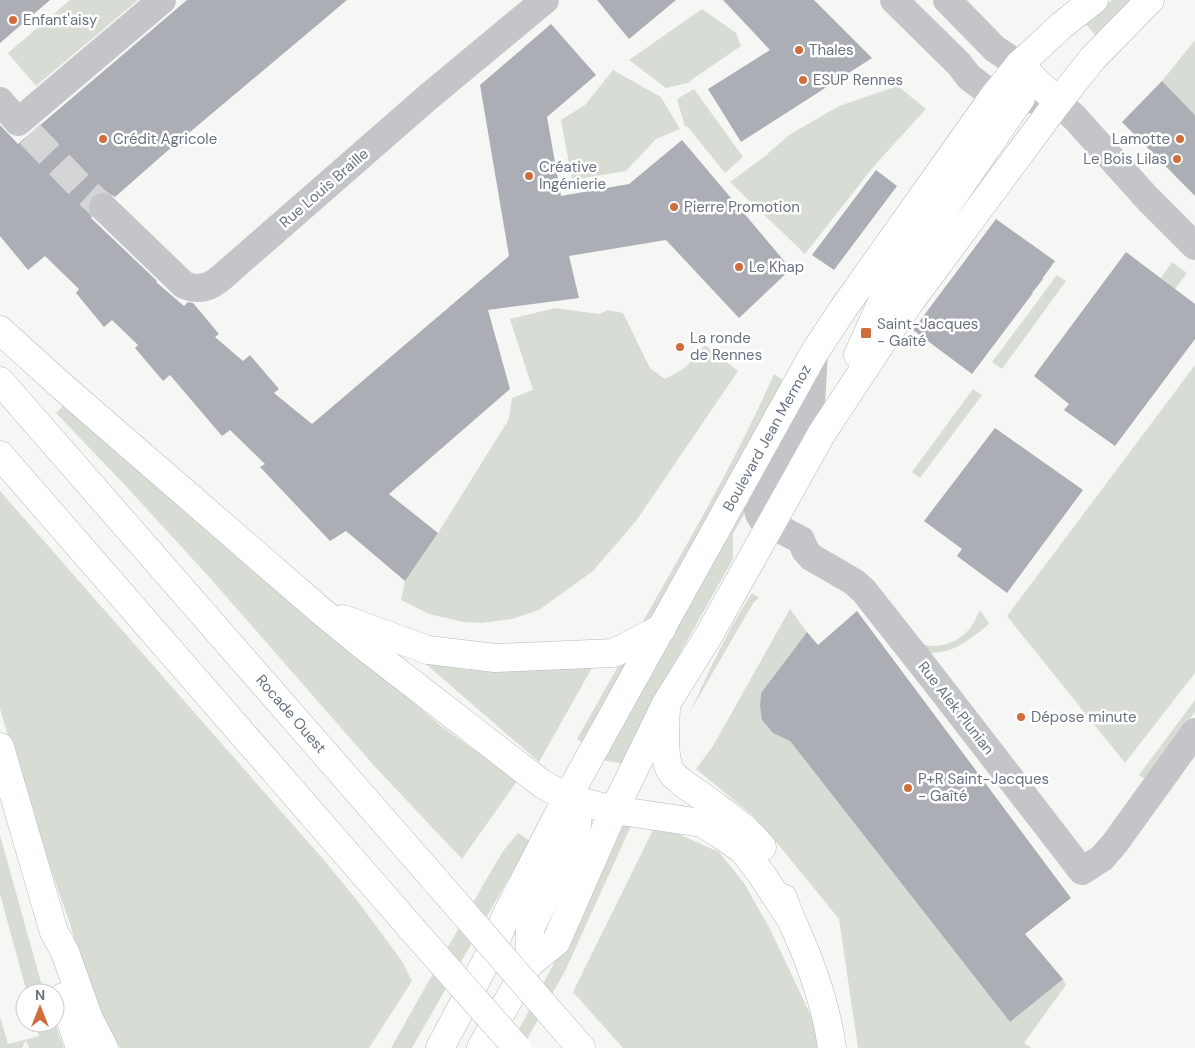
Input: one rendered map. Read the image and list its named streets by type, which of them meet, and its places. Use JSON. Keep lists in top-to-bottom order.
{
  "streets": {
    "main road": ["Boulevard Jean Mermoz", "Rocade Ouest"],
    "street": ["Rue Louis Braille", "Rue Alek Plunian"]
  },
  "places": {
    "other": [
      "Enfant'aisy",
      "Thales",
      "ESUP Rennes",
      "Crédit Agricole",
      "Lamotte",
      "Le Bois Lilas",
      "Créative Ingénierie",
      "Pierre Promotion",
      "Le Khap",
      "La ronde de Rennes",
      "Dépose minute",
      "P+R Saint-Jacques - Gaîté"
    ],
    "transit": ["Saint-Jacques - Gaîté"]
  },
  "north": "top"
}
